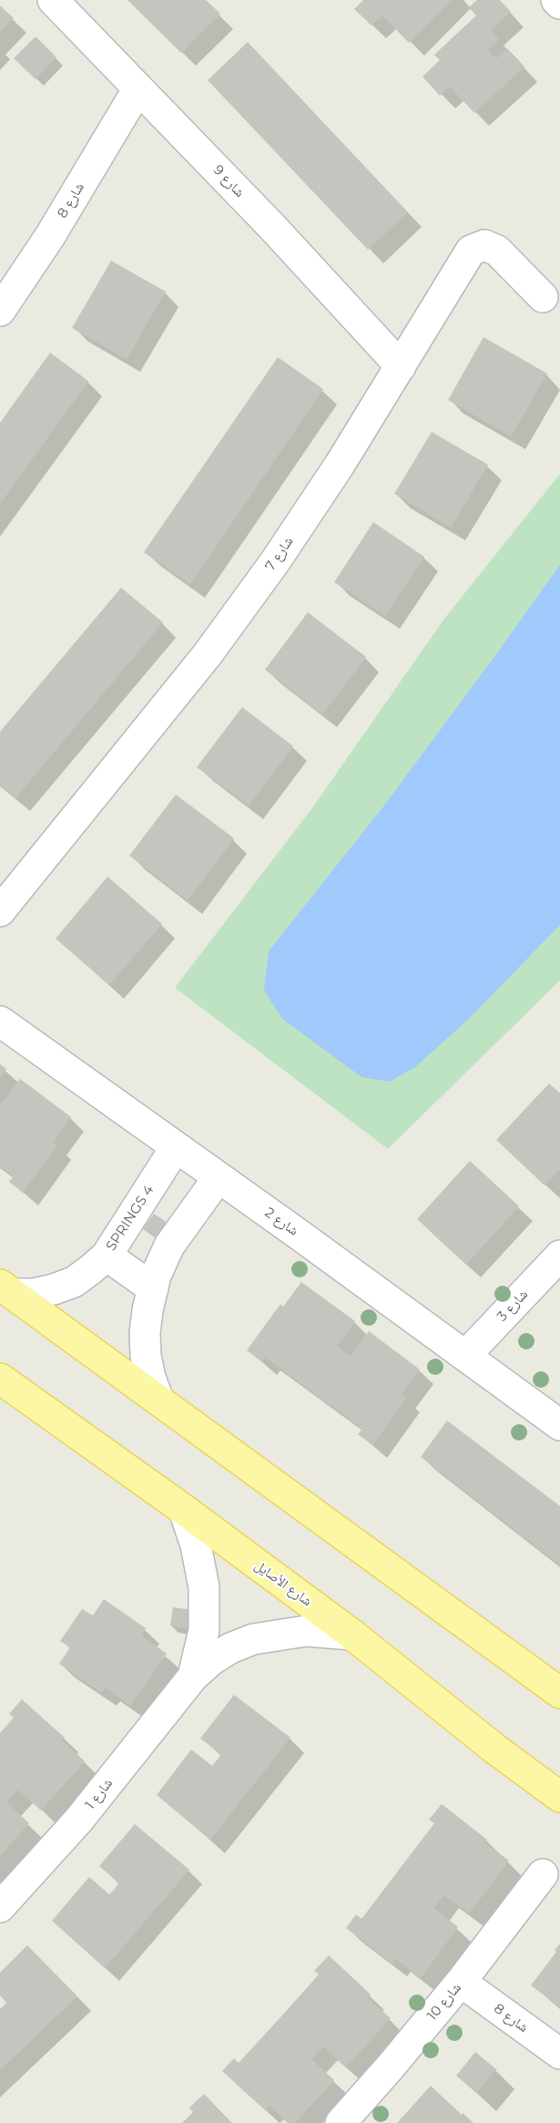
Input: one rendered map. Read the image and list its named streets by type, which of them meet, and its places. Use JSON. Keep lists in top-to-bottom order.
{
  "streets": {
    "main road": ["شارع الأصايل"],
    "street": [
      "شارع 9",
      "شارع 8",
      "شارع 7",
      "SPRINGS 4",
      "شارع 2",
      "شارع 3",
      "شارع 1",
      "شارع 10"
    ]
  },
  "crossings": [
    ["شارع 9", "شارع 8"],
    ["شارع 9", "شارع 7"],
    ["شارع 8", "شارع 10"],
    ["SPRINGS 4", "شارع 2"],
    ["شارع 2", "شارع 3"],
    ["شارع الأصايل", "شارع 1"]
  ]
}
